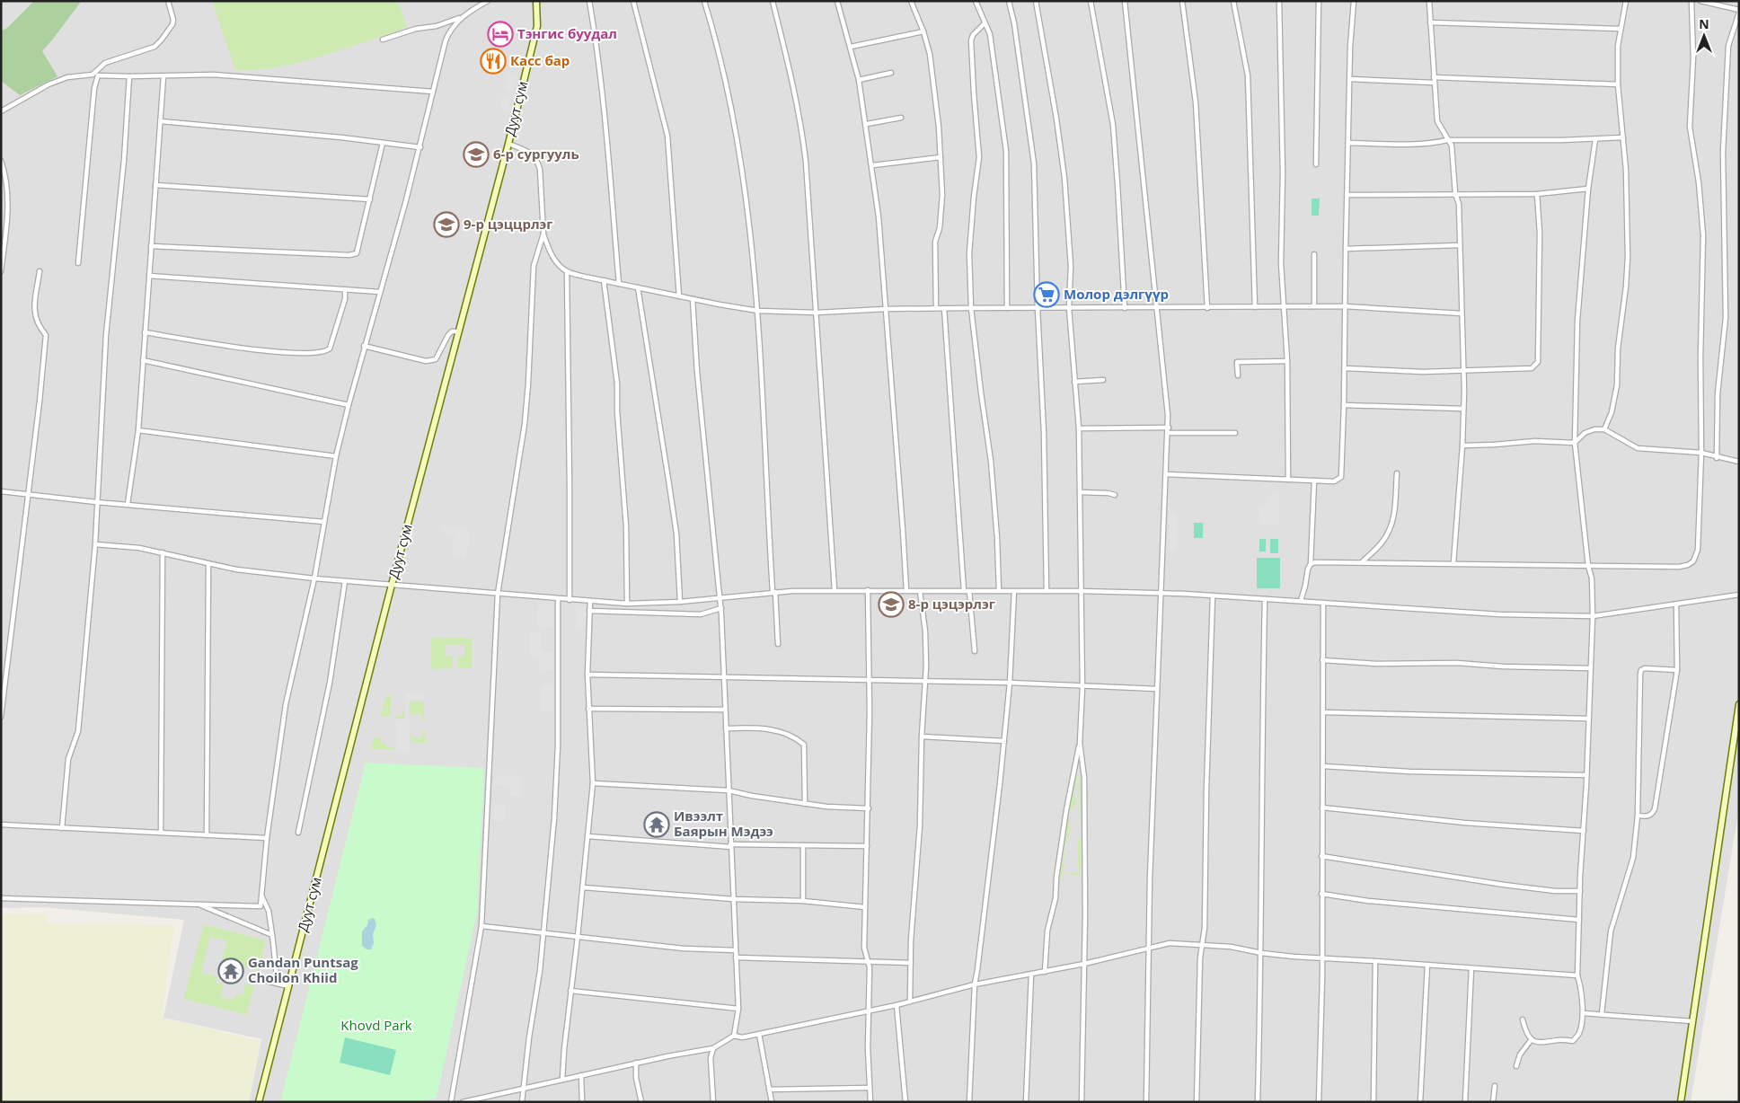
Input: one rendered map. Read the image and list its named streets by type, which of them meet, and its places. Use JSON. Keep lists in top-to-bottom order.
{
  "streets": {
    "main road": ["Дуут сум"]
  },
  "parks": ["Khovd Park"],
  "places": {
    "hotel": ["Тэнгис буудал"],
    "restaurant": ["Касс бар"],
    "school or university": ["6-р сургууль", "9-р цэццрлэг", "8-р цэцэрлэг"],
    "supermarket": ["Молор дэлгүүр"],
    "temple": ["Ивээлт Баярын Мэдээ", "Gandan Puntsag Choilon Khiid"]
  },
  "north": "top"
}
